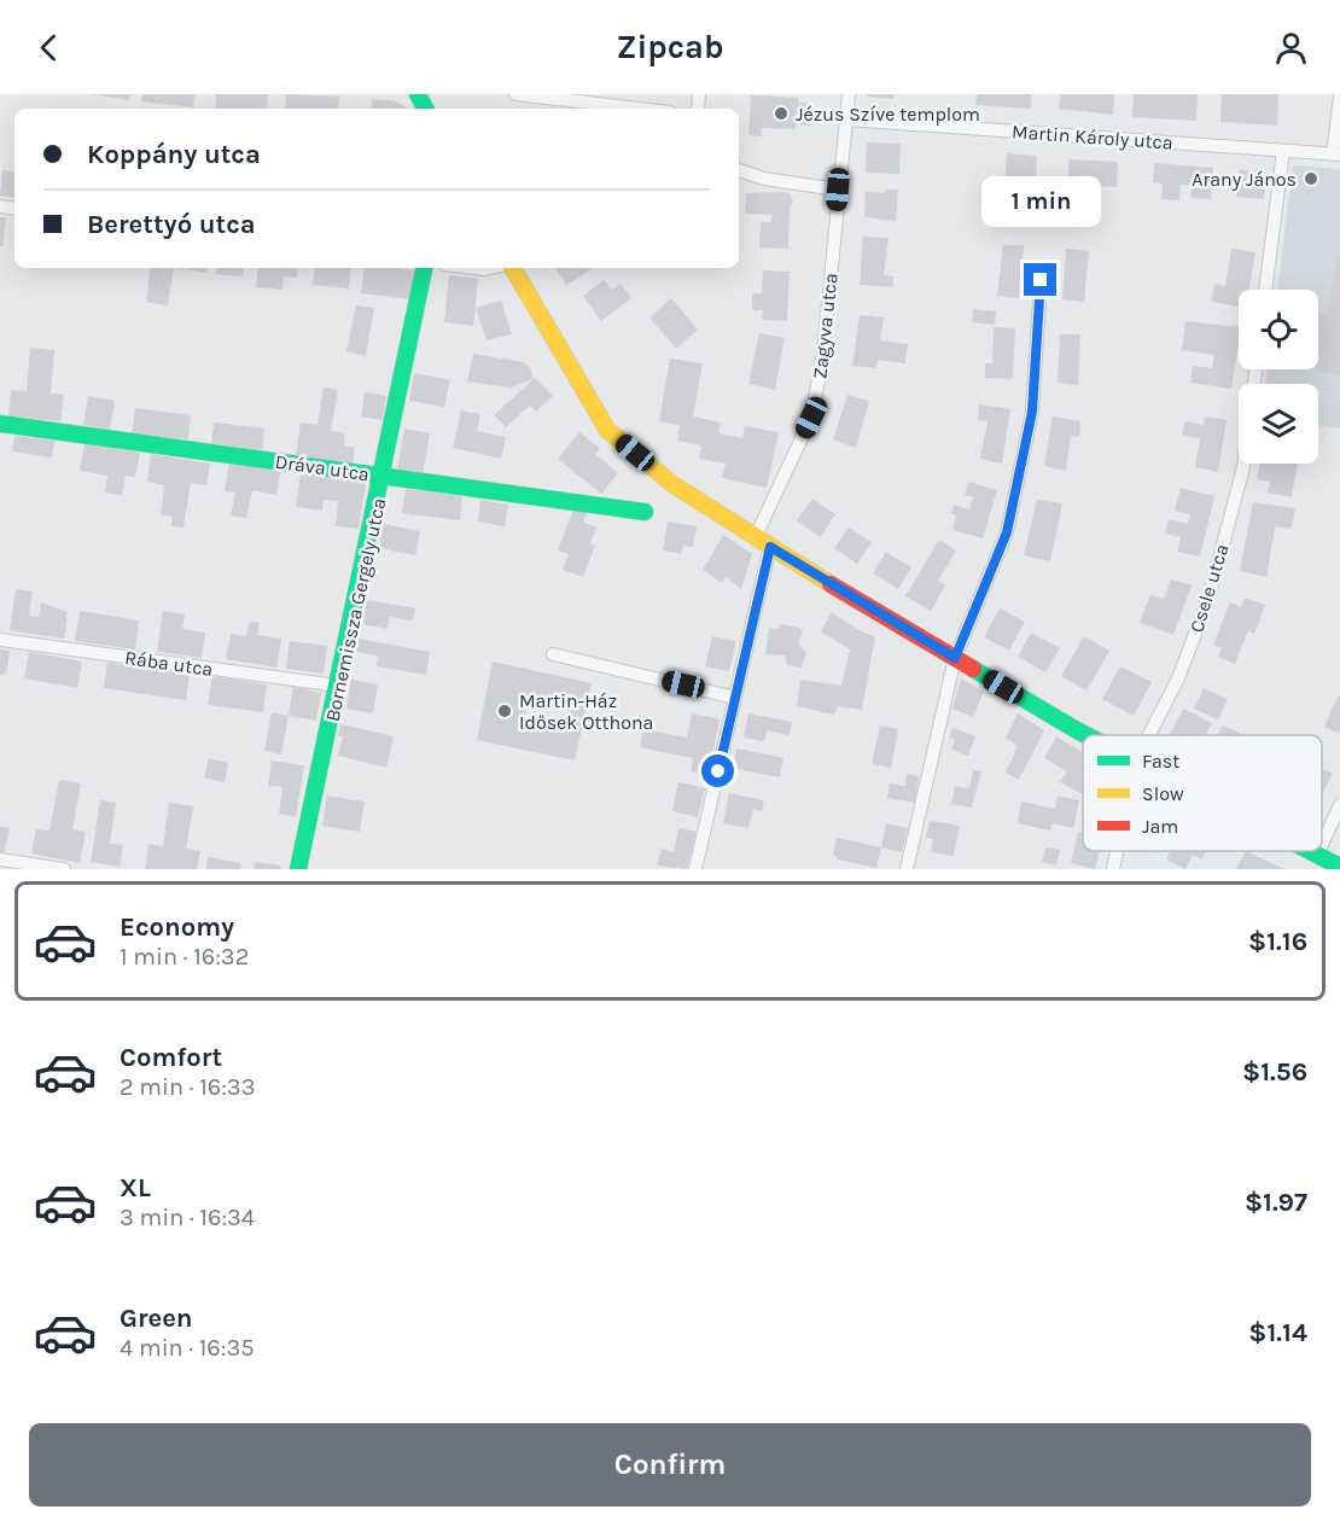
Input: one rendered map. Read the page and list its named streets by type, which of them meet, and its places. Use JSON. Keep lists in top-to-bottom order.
{
  "streets": {
    "street": [
      "Martin Károly utca",
      "Zagyva utca",
      "Dráva utca",
      "Csele utca",
      "Bornemissza Gergely utca",
      "Rába utca"
    ]
  },
  "crossings": [
    ["Martin Károly utca", "Zagyva utca"],
    ["Dráva utca", "Bornemissza Gergely utca"],
    ["Bornemissza Gergely utca", "Rába utca"]
  ],
  "places": ["Jézus Szíve templom", "Arany János", "Martin-Ház Idősek Otthona"],
  "legend": ["Fast", "Slow", "Jam"],
  "page": {
    "header": "Zipcab",
    "banner": ["Koppány utca", "Berettyó utca"],
    "bubble": "1 min",
    "list": [
      {
        "name": "Economy",
        "note": "1 min · 16:32",
        "value": "$1.16"
      },
      {
        "name": "Comfort",
        "note": "2 min · 16:33",
        "value": "$1.56"
      },
      {
        "name": "XL",
        "note": "3 min · 16:34",
        "value": "$1.97"
      },
      {
        "name": "Green",
        "note": "4 min · 16:35",
        "value": "$1.14"
      }
    ],
    "buttons": "Confirm"
  }
}
